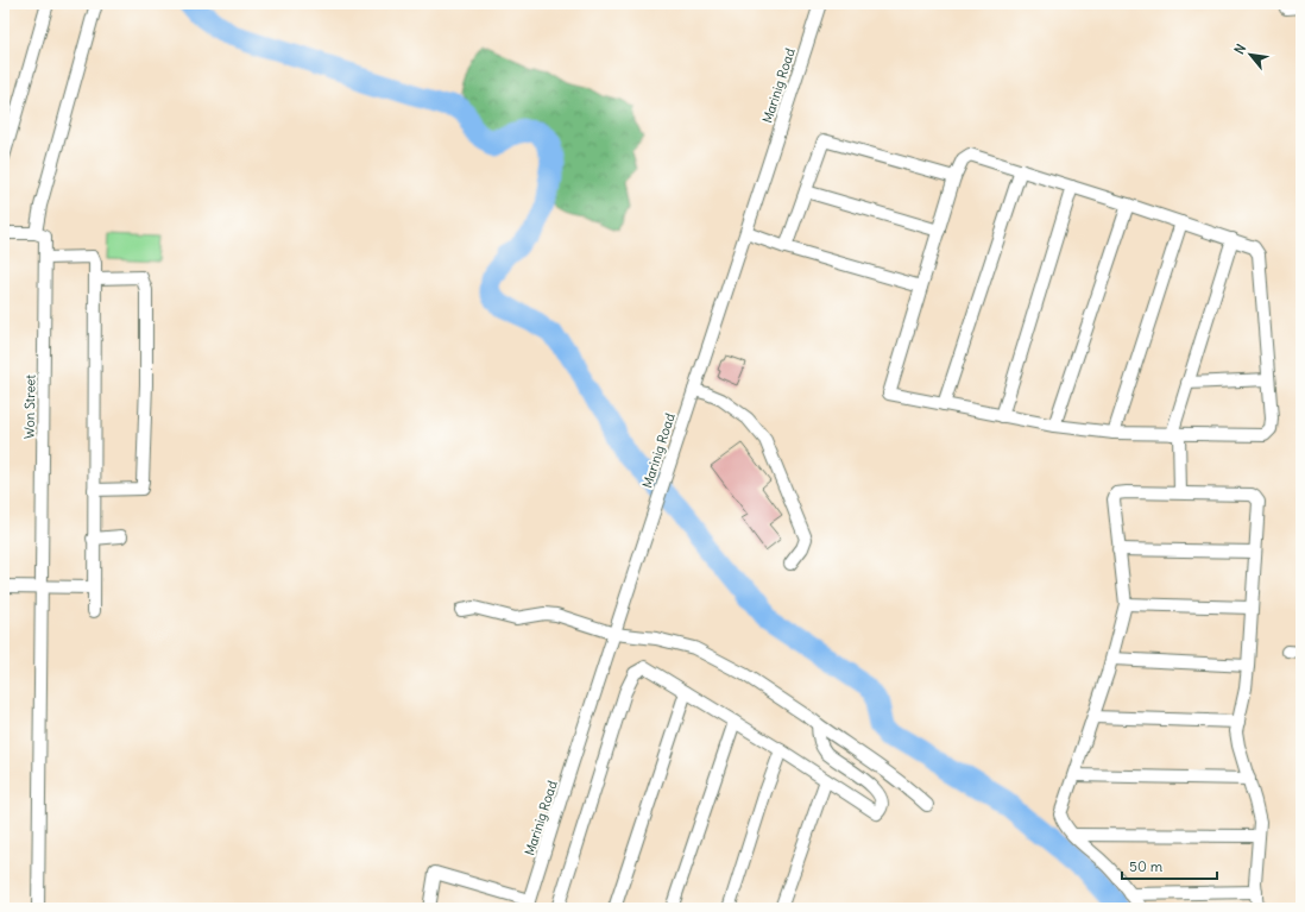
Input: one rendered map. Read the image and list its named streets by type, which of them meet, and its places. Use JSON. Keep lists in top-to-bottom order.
{
  "streets": {
    "street": ["Marinig Road", "Won Street"]
  },
  "scale_bar": "50 m",
  "north": "top left"
}
